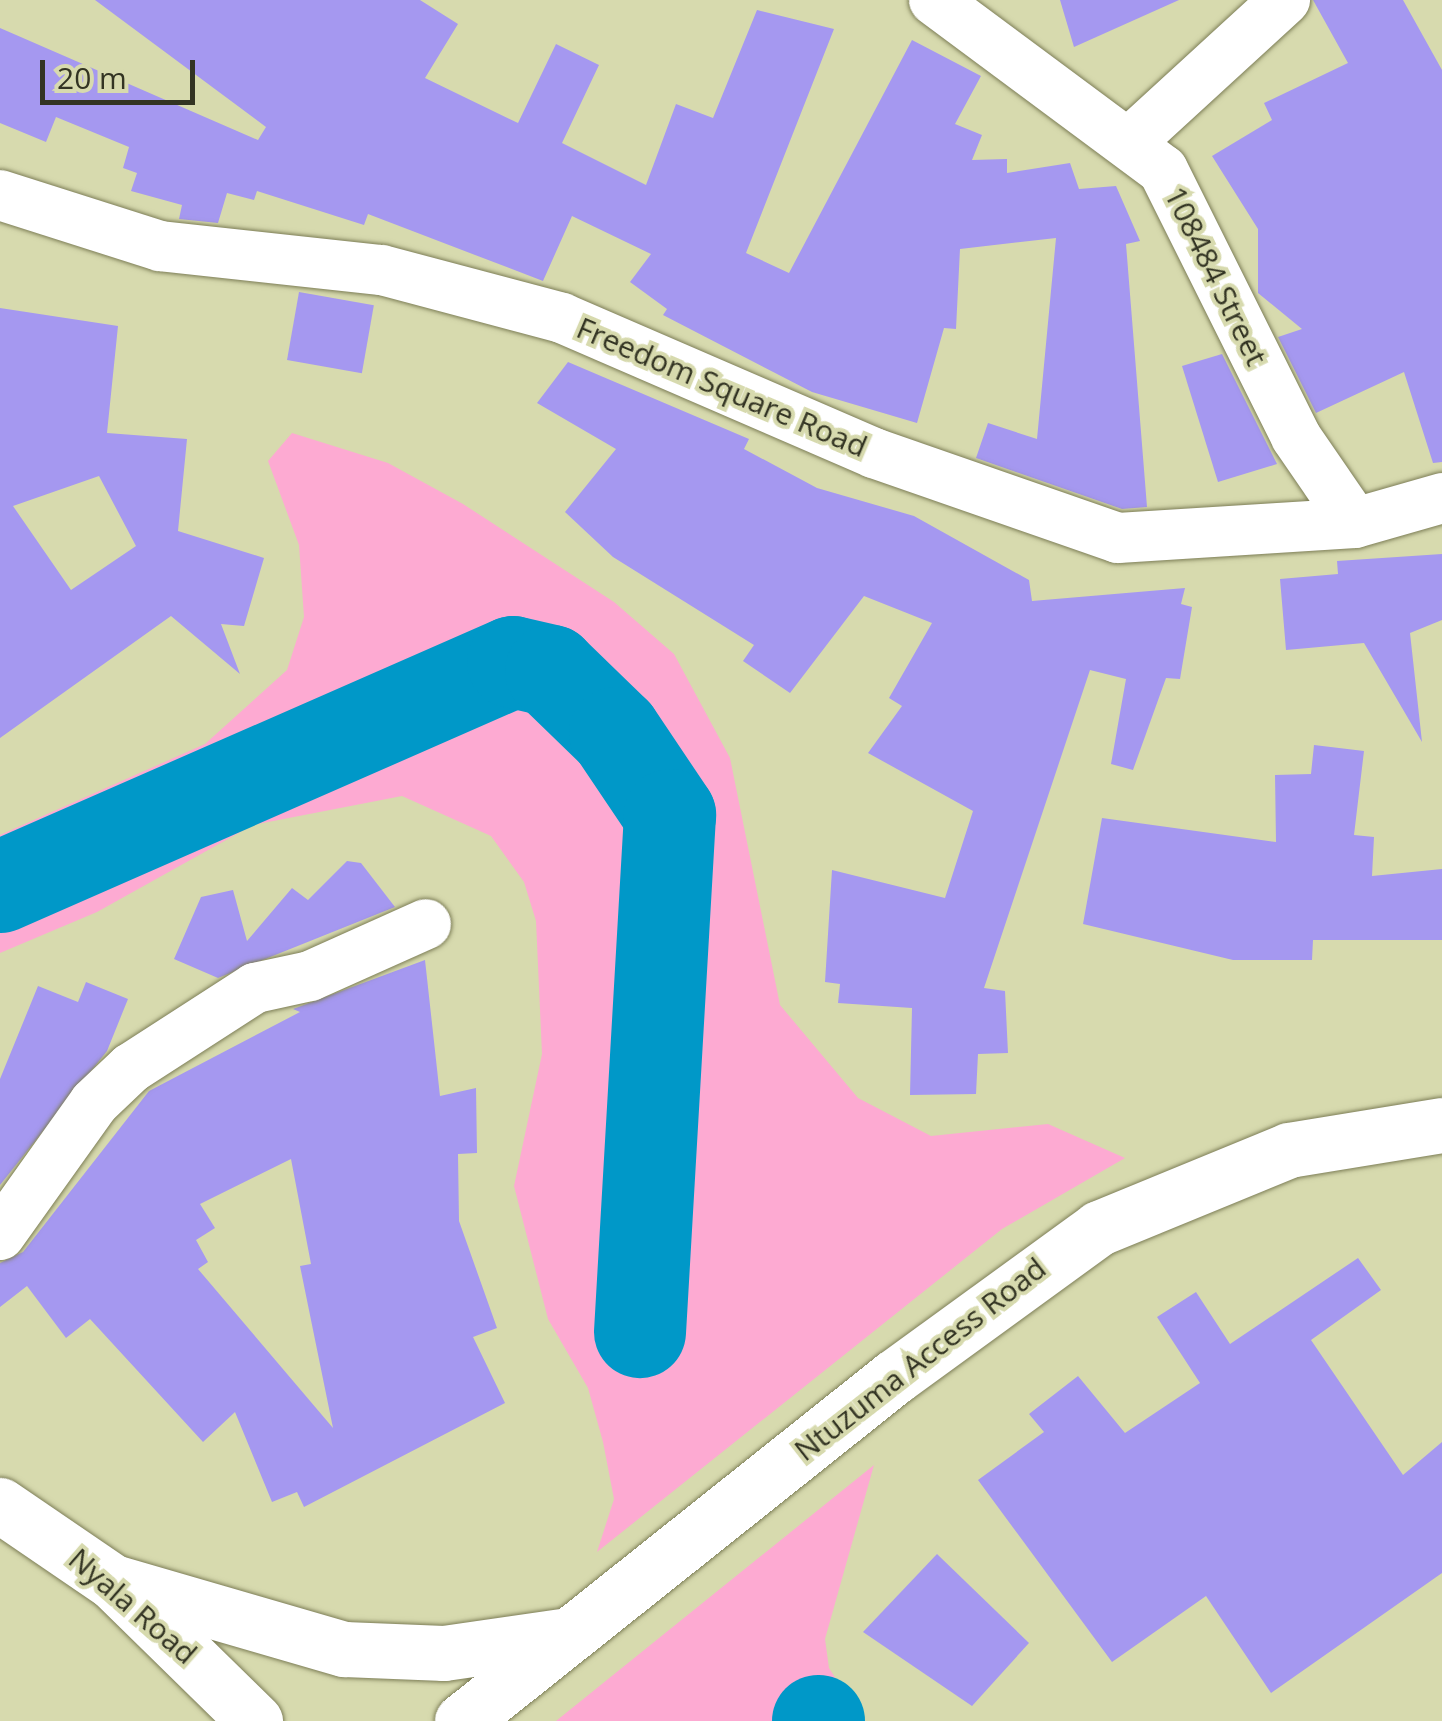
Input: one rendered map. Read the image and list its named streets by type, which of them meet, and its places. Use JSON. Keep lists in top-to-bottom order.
{
  "streets": {
    "street": [
      "108484 Street",
      "Freedom Square Road",
      "Ntuzuma Access Road",
      "Nyala Road"
    ]
  },
  "crossings": [
    ["108484 Street", "Freedom Square Road"]
  ],
  "scale_bar": "20 m"
}
